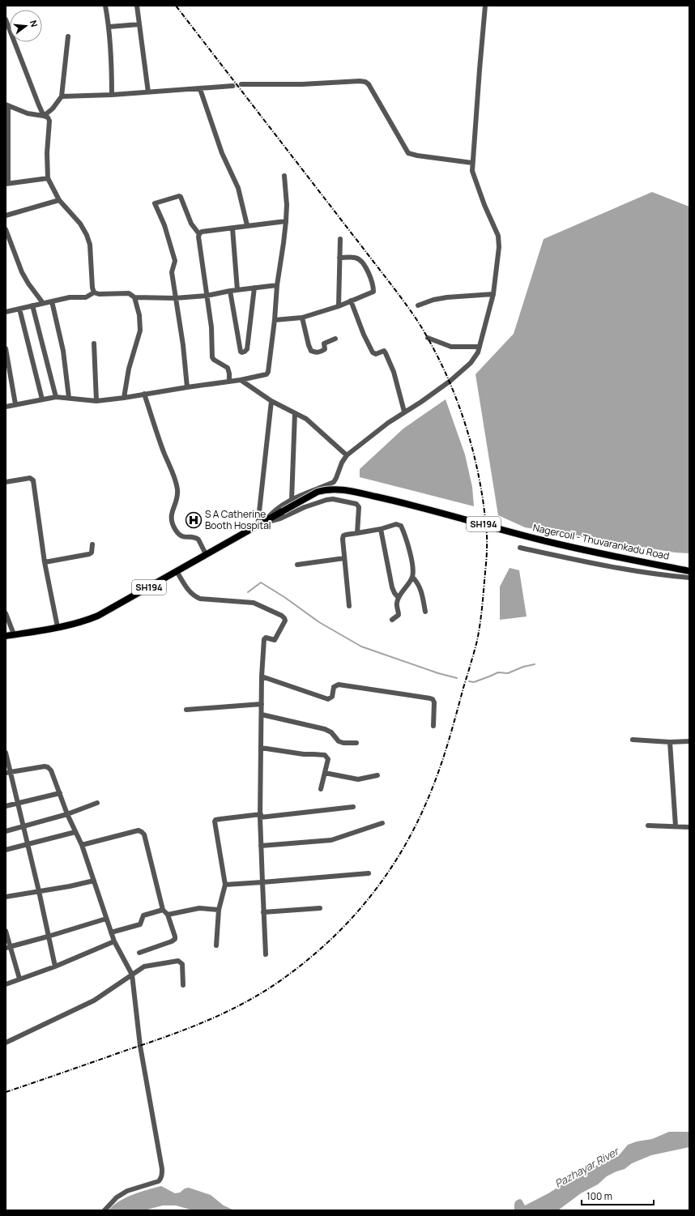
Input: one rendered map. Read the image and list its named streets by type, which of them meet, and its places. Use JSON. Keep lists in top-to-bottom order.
{
  "streets": {
    "main road": ["SH194", "Nagercoil - Thuvarankadu Road"]
  },
  "water": ["Pazhayar River"],
  "places": {
    "hospital": ["S A Catherine Booth Hospital"]
  },
  "scale_bar": "100 m",
  "north": "right"
}
